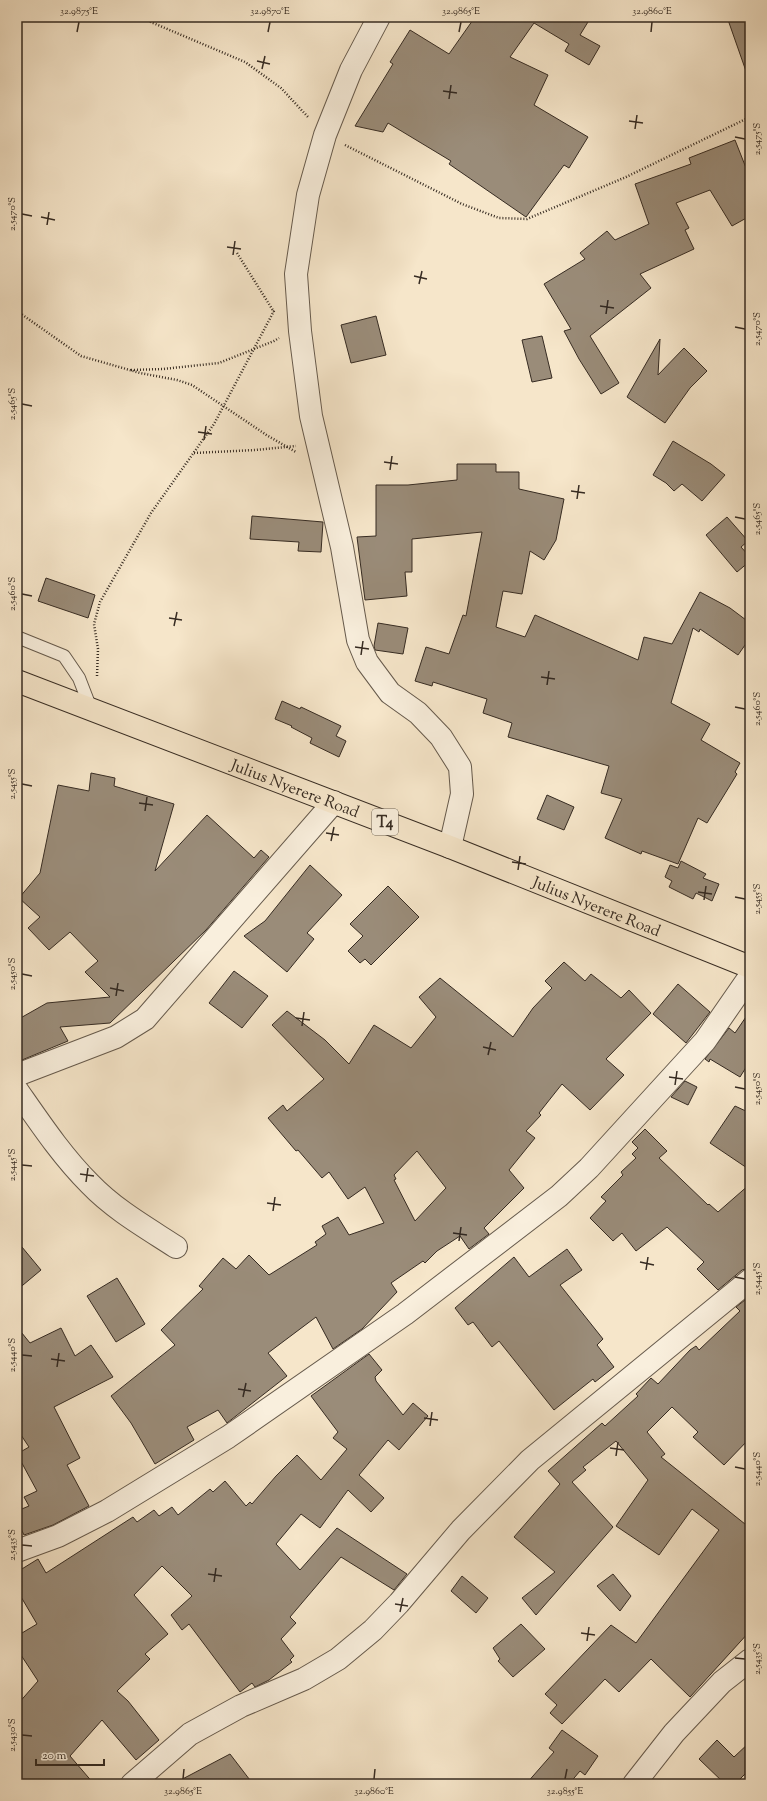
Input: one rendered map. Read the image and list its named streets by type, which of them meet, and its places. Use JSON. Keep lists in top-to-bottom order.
{
  "streets": {
    "highway": ["Julius Nyerere Road", "T4"]
  },
  "scale_bar": "20 m",
  "coordinates": [
    "32.9875°E",
    "32.9870°E",
    "32.9865°E",
    "32.9860°E",
    "2.5475°S",
    "2.5470°S",
    "2.5465°S",
    "2.5460°S",
    "2.5455°S",
    "2.5450°S",
    "2.5445°S",
    "2.5440°S",
    "2.5435°S",
    "2.5430°S",
    "32.9855°E"
  ]
}
